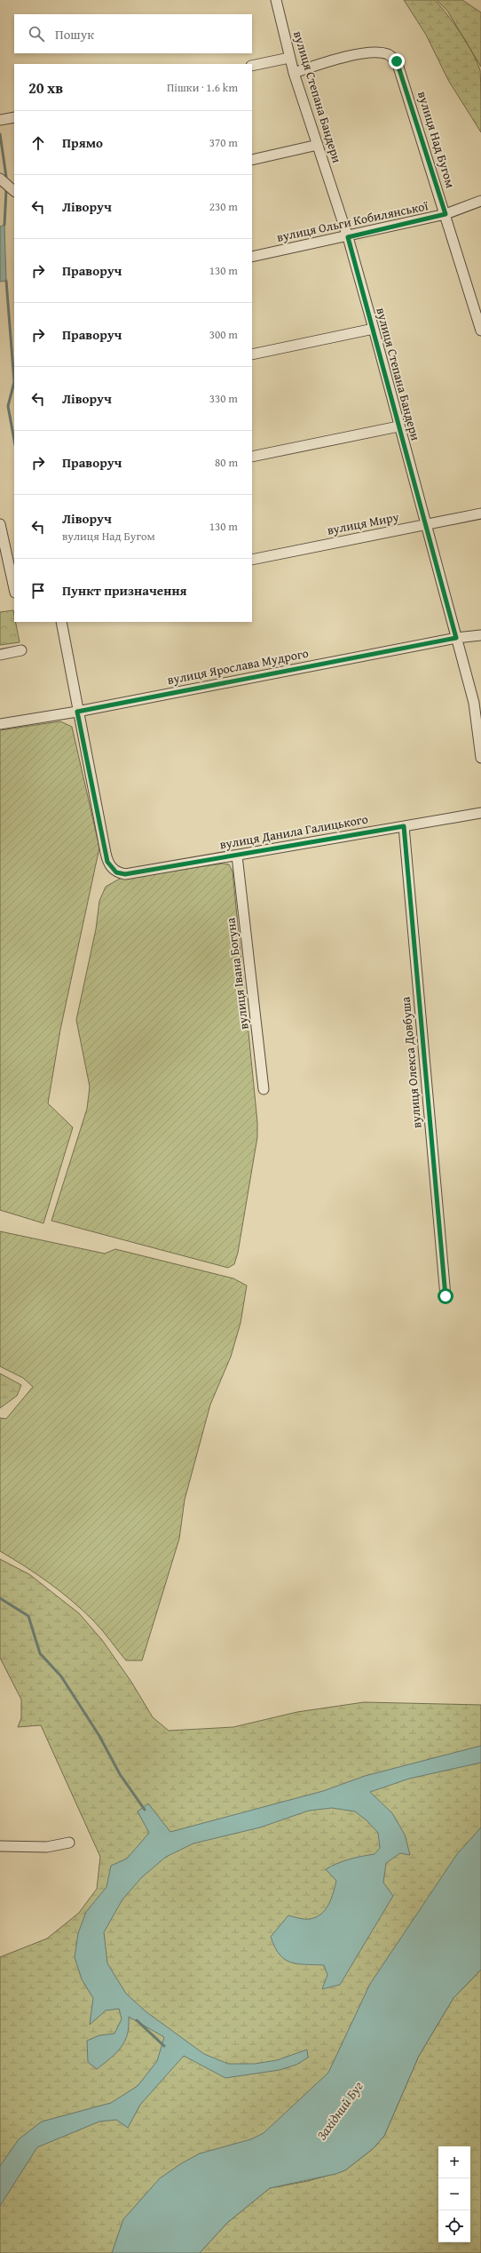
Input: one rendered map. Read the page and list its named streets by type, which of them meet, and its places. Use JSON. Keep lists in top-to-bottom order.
{
  "streets": {
    "street": [
      "вулиця Степана Бандери",
      "вулиця Над Бугом",
      "вулиця Ольги Кобилянської",
      "вулиця Миру",
      "вулиця Ярослава Мудрого",
      "вулиця Данила Галицького",
      "вулиця Івана Богуна",
      "вулиця Олекса Довбуша"
    ]
  },
  "crossings": [
    ["вулиця Степана Бандери", "вулиця Над Бугом"],
    ["вулиця Степана Бандери", "вулиця Ольги Кобилянської"],
    ["вулиця Степана Бандери", "вулиця Миру"],
    ["вулиця Степана Бандери", "вулиця Ярослава Мудрого"],
    ["вулиця Над Бугом", "вулиця Ольги Кобилянської"],
    ["вулиця Ярослава Мудрого", "вулиця Данила Галицького"],
    ["вулиця Данила Галицького", "вулиця Івана Богуна"],
    ["вулиця Данила Галицького", "вулиця Олекса Довбуша"]
  ],
  "water": ["Західний Буг"],
  "page": {
    "search": "Пошук",
    "heading": ["20 хв", "Пішки · 1.6 km"],
    "list": [
      ["Прямо", "370 m"],
      ["Ліворуч", "230 m"],
      ["Праворуч", "130 m"],
      ["Праворуч", "300 m"],
      ["Ліворуч", "330 m"],
      ["Праворуч", "80 m"],
      ["Ліворуч", "вулиця Над Бугом", "130 m"],
      "Пункт призначення"
    ],
    "map_buttons": ["+", "−"]
  }
}
